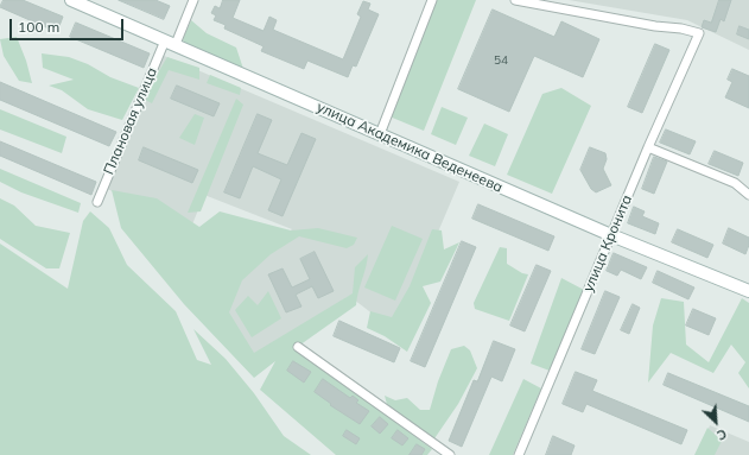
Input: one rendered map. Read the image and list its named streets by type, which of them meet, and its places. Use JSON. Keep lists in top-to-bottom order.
{
  "streets": {
    "street": ["Плановая улица", "улица Академика Веденеева", "улица Кронита"]
  },
  "crossings": [
    ["Плановая улица", "улица Академика Веденеева"],
    ["улица Академика Веденеева", "улица Кронита"]
  ],
  "house_numbers": ["54"],
  "scale_bar": "100 m",
  "north": "bottom right"
}
